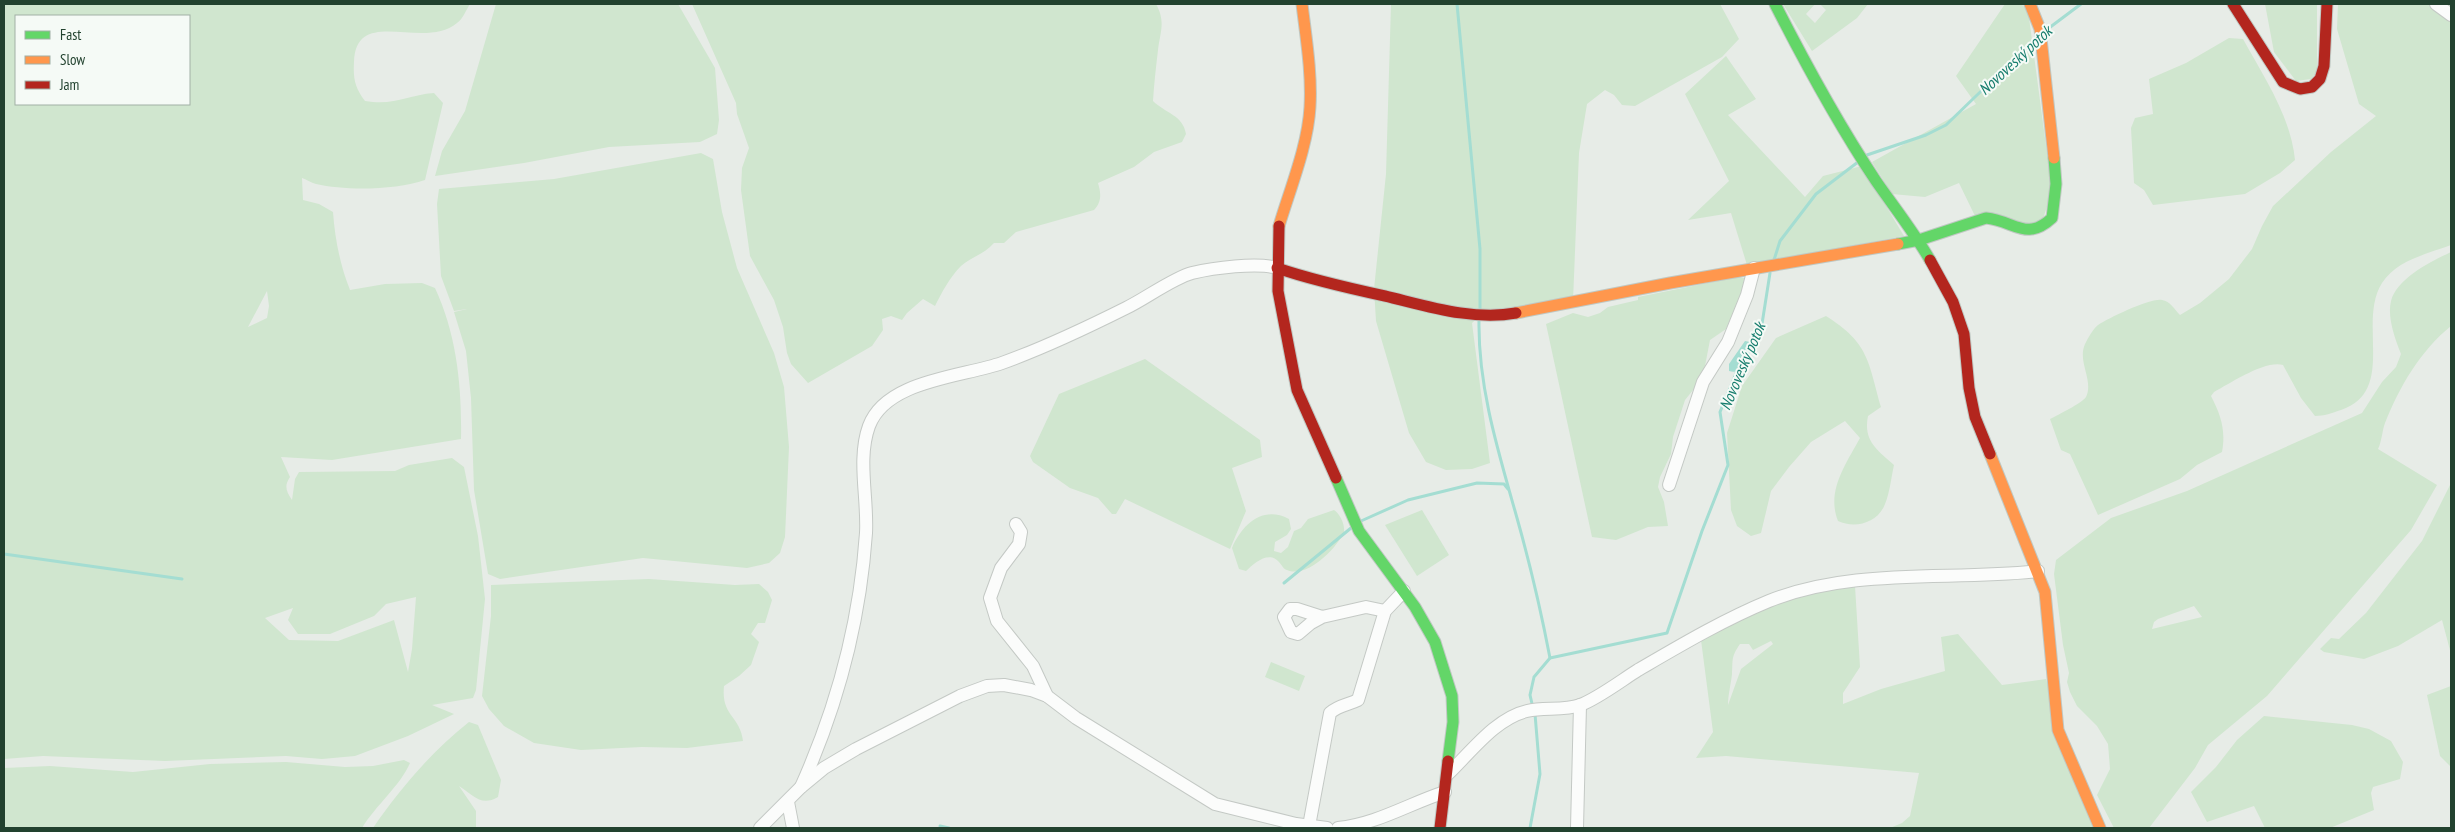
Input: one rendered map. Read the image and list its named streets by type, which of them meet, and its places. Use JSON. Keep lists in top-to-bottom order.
{
  "water": ["Novoveský potok"],
  "legend": ["Fast", "Slow", "Jam"]
}
